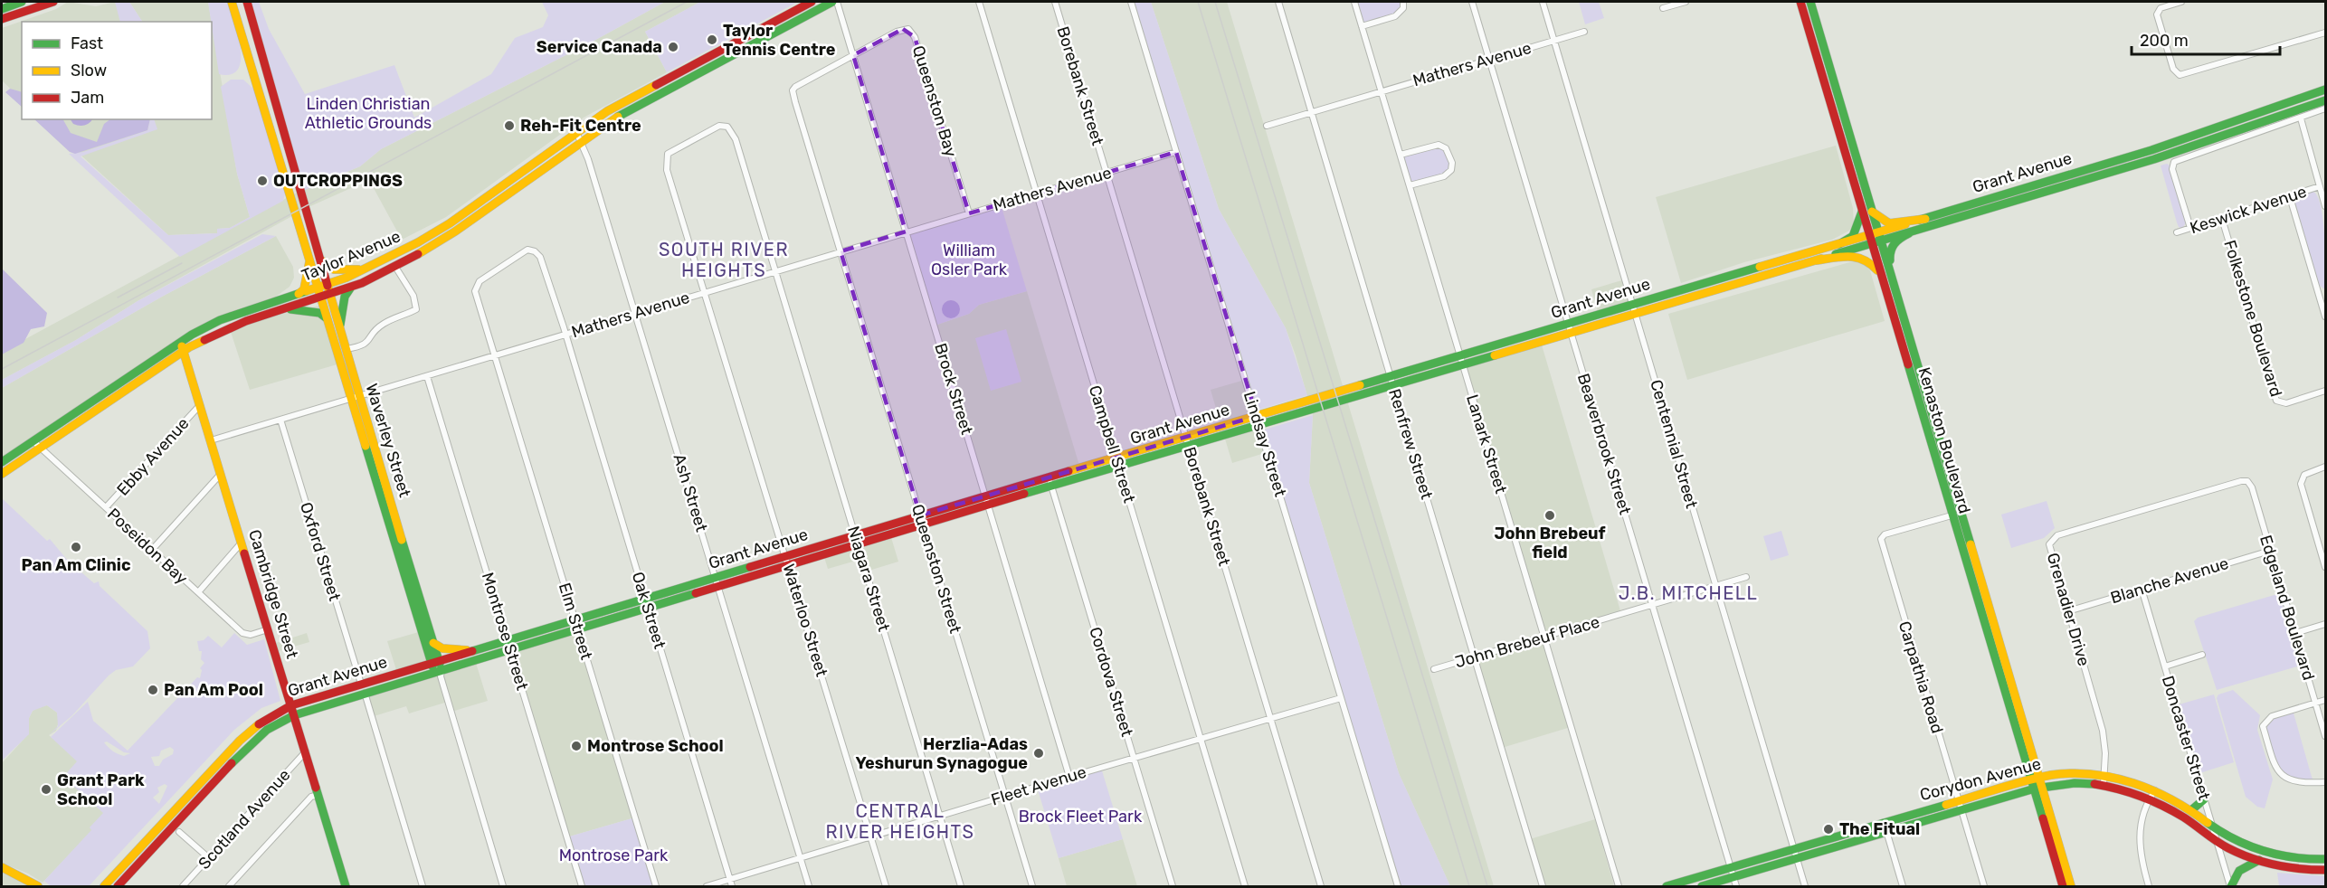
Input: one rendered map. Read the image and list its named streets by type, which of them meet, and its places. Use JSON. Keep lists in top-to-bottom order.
{
  "streets": {
    "main road": [
      "Grant Avenue",
      "Taylor Avenue",
      "Waverley Street",
      "Kenaston Boulevard",
      "Cambridge Street",
      "Corydon Avenue"
    ],
    "street": [
      "Mathers Avenue",
      "Borebank Street",
      "Queenston Bay",
      "Keswick Avenue",
      "Folkestone Boulevard",
      "Brock Street",
      "Campbell Street",
      "Lindsay Street",
      "Renfrew Street",
      "Lanark Street",
      "Beaverbrook Street",
      "Centennial Street",
      "Ebby Avenue",
      "Ash Street",
      "Poseidon Bay",
      "Oxford Street",
      "Queenston Street",
      "Niagara Street",
      "Blanche Avenue",
      "Edgeland Boulevard",
      "Grenadier Drive",
      "Oak Street",
      "Waterloo Street",
      "Elm Street",
      "Montrose Street",
      "John Brebeuf Place",
      "Carpathia Road",
      "Cordova Street",
      "Doncaster Street",
      "Fleet Avenue",
      "Scotland Avenue"
    ]
  },
  "crossings": [
    ["Mathers Avenue", "Borebank Street"],
    ["Mathers Avenue", "Queenston Bay"],
    ["Mathers Avenue", "Brock Street"],
    ["Mathers Avenue", "Waverley Street"],
    ["Mathers Avenue", "Campbell Street"],
    ["Mathers Avenue", "Lindsay Street"],
    ["Mathers Avenue", "Renfrew Street"],
    ["Mathers Avenue", "Lanark Street"],
    ["Mathers Avenue", "Beaverbrook Street"],
    ["Mathers Avenue", "Centennial Street"],
    ["Mathers Avenue", "Ash Street"],
    ["Mathers Avenue", "Oxford Street"],
    ["Mathers Avenue", "Queenston Street"],
    ["Mathers Avenue", "Niagara Street"],
    ["Mathers Avenue", "Cambridge Street"],
    ["Mathers Avenue", "Oak Street"],
    ["Mathers Avenue", "Waterloo Street"],
    ["Mathers Avenue", "Elm Street"],
    ["Mathers Avenue", "Montrose Street"],
    ["Borebank Street", "Grant Avenue"],
    ["Borebank Street", "Fleet Avenue"],
    ["Queenston Bay", "Brock Street"],
    ["Queenston Bay", "Queenston Street"],
    ["Grant Avenue", "Brock Street"],
    ["Grant Avenue", "Waverley Street"],
    ["Grant Avenue", "Kenaston Boulevard"],
    ["Grant Avenue", "Campbell Street"],
    ["Grant Avenue", "Lindsay Street"],
    ["Grant Avenue", "Renfrew Street"],
    ["Grant Avenue", "Lanark Street"],
    ["Grant Avenue", "Beaverbrook Street"],
    ["Grant Avenue", "Centennial Street"],
    ["Grant Avenue", "Ash Street"],
    ["Grant Avenue", "Oxford Street"],
    ["Grant Avenue", "Queenston Street"],
    ["Grant Avenue", "Niagara Street"],
    ["Grant Avenue", "Cambridge Street"],
    ["Grant Avenue", "Oak Street"],
    ["Grant Avenue", "Waterloo Street"],
    ["Grant Avenue", "Elm Street"],
    ["Grant Avenue", "Montrose Street"],
    ["Grant Avenue", "Cordova Street"],
    ["Keswick Avenue", "Folkestone Boulevard"],
    ["Taylor Avenue", "Waverley Street"],
    ["Taylor Avenue", "Ash Street"],
    ["Taylor Avenue", "Poseidon Bay"],
    ["Taylor Avenue", "Cambridge Street"],
    ["Brock Street", "Fleet Avenue"],
    ["Kenaston Boulevard", "Carpathia Road"],
    ["Kenaston Boulevard", "Corydon Avenue"],
    ["Campbell Street", "Fleet Avenue"],
    ["Lindsay Street", "Fleet Avenue"],
    ["Renfrew Street", "John Brebeuf Place"],
    ["Lanark Street", "John Brebeuf Place"],
    ["Beaverbrook Street", "John Brebeuf Place"],
    ["Beaverbrook Street", "Corydon Avenue"],
    ["Centennial Street", "John Brebeuf Place"],
    ["Centennial Street", "Corydon Avenue"],
    ["Ebby Avenue", "Poseidon Bay"],
    ["Ebby Avenue", "Cambridge Street"],
    ["Ash Street", "Fleet Avenue"],
    ["Poseidon Bay", "Cambridge Street"],
    ["Queenston Street", "Fleet Avenue"],
    ["Niagara Street", "Waterloo Street"],
    ["Niagara Street", "Fleet Avenue"],
    ["Blanche Avenue", "Edgeland Boulevard"],
    ["Blanche Avenue", "Grenadier Drive"],
    ["Blanche Avenue", "Doncaster Street"],
    ["Cambridge Street", "Scotland Avenue"],
    ["Edgeland Boulevard", "Grenadier Drive"],
    ["Grenadier Drive", "Corydon Avenue"],
    ["Oak Street", "Elm Street"],
    ["Oak Street", "Fleet Avenue"],
    ["Waterloo Street", "Fleet Avenue"],
    ["Carpathia Road", "Corydon Avenue"],
    ["Cordova Street", "Fleet Avenue"],
    ["Doncaster Street", "Corydon Avenue"]
  ],
  "districts": ["SOUTH RIVER HEIGHTS", "J.B. MITCHELL", "CENTRAL RIVER HEIGHTS"],
  "parks": [
    "Linden Christian Athletic Grounds",
    "William Osler Park",
    "Brock Fleet Park",
    "Montrose Park"
  ],
  "places": [
    "Taylor Tennis Centre",
    "Service Canada",
    "Reh-Fit Centre",
    "OUTCROPPINGS",
    "John Brebeuf field",
    "Pan Am Clinic",
    "Pan Am Pool",
    "Montrose School",
    "Herzlia-Adas Yeshurun Synagogue",
    "Grant Park School",
    "The Fitual"
  ],
  "legend": ["Fast", "Slow", "Jam"],
  "scale_bar": "200 m"
}
